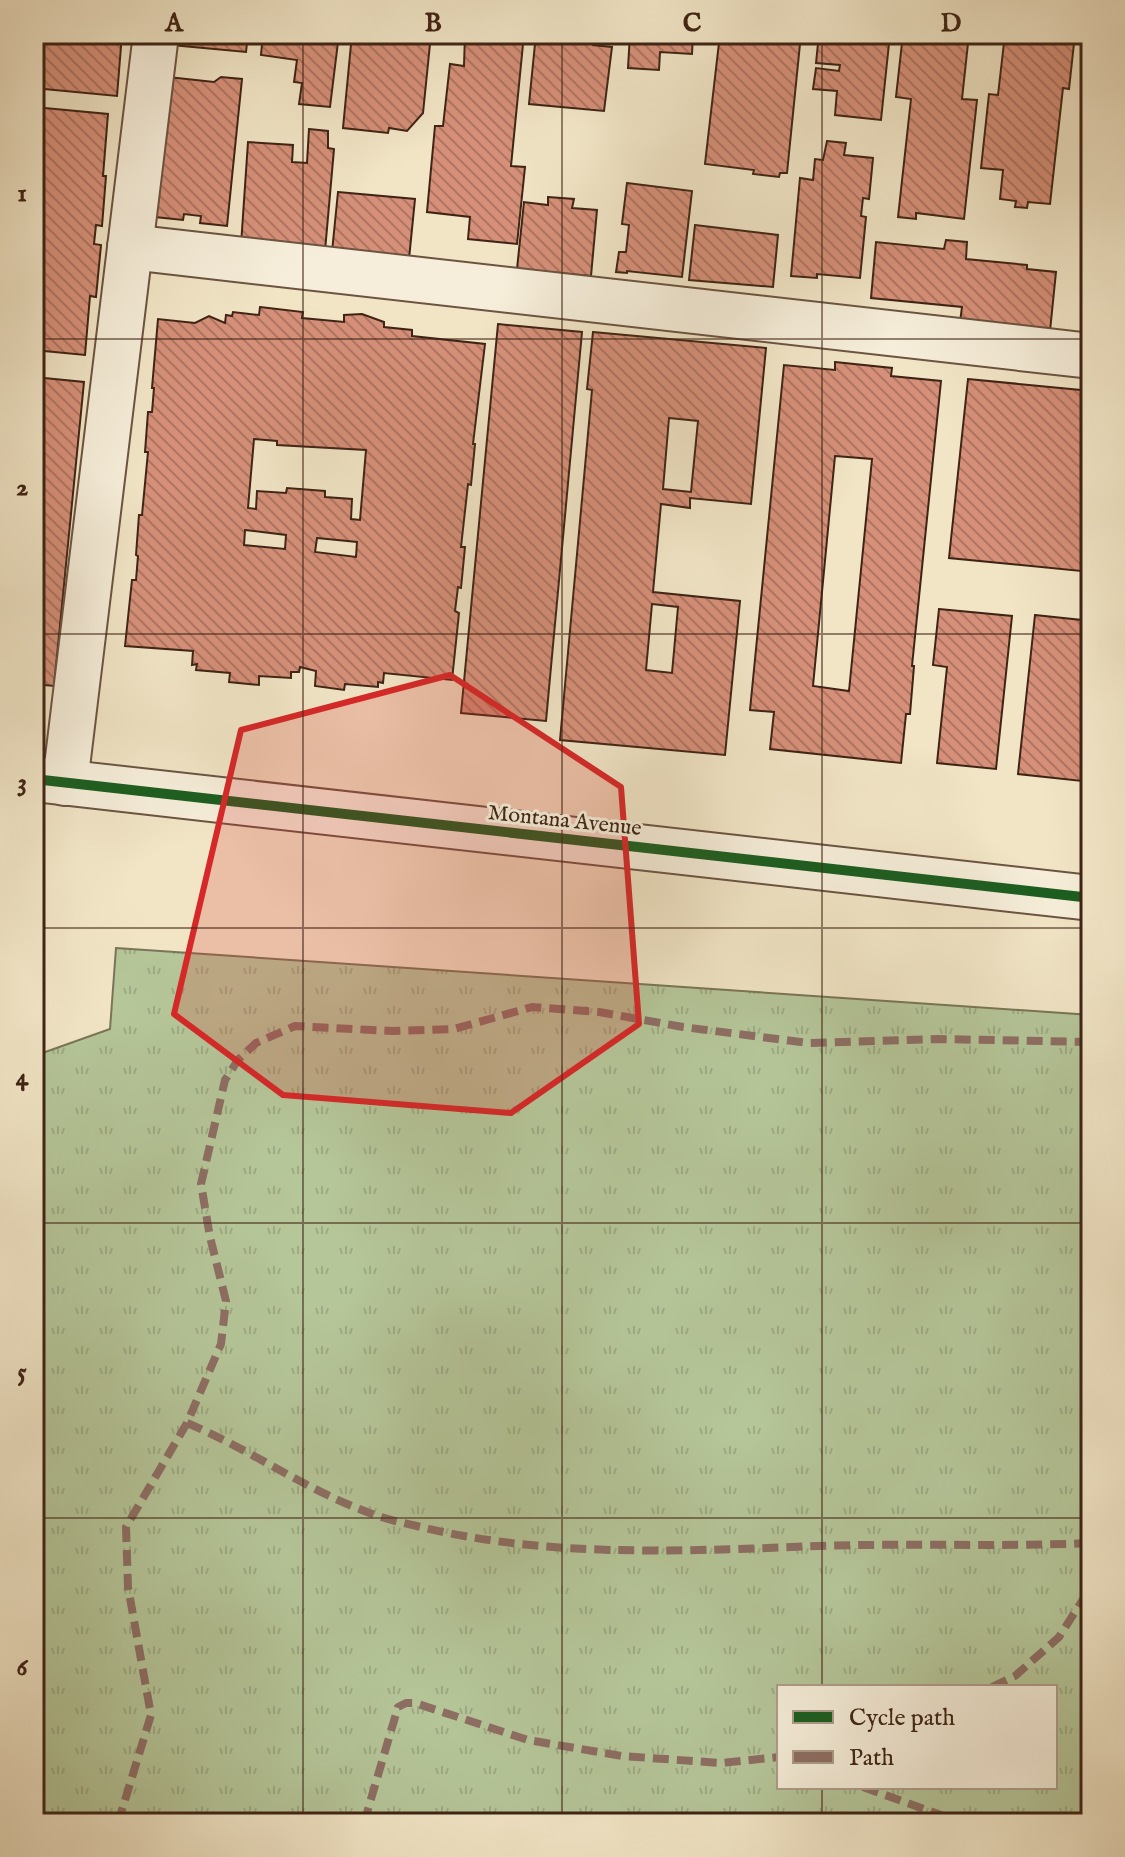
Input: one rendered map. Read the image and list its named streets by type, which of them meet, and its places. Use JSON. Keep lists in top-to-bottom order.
{
  "streets": {
    "street": ["Montana Avenue"]
  },
  "legend": ["Cycle path", "Path"],
  "grid": {
    "columns": [
      "A",
      "B",
      "C",
      "D"
    ],
    "rows": [
      "1",
      "2",
      "3",
      "4",
      "5",
      "6"
    ]
  }
}
